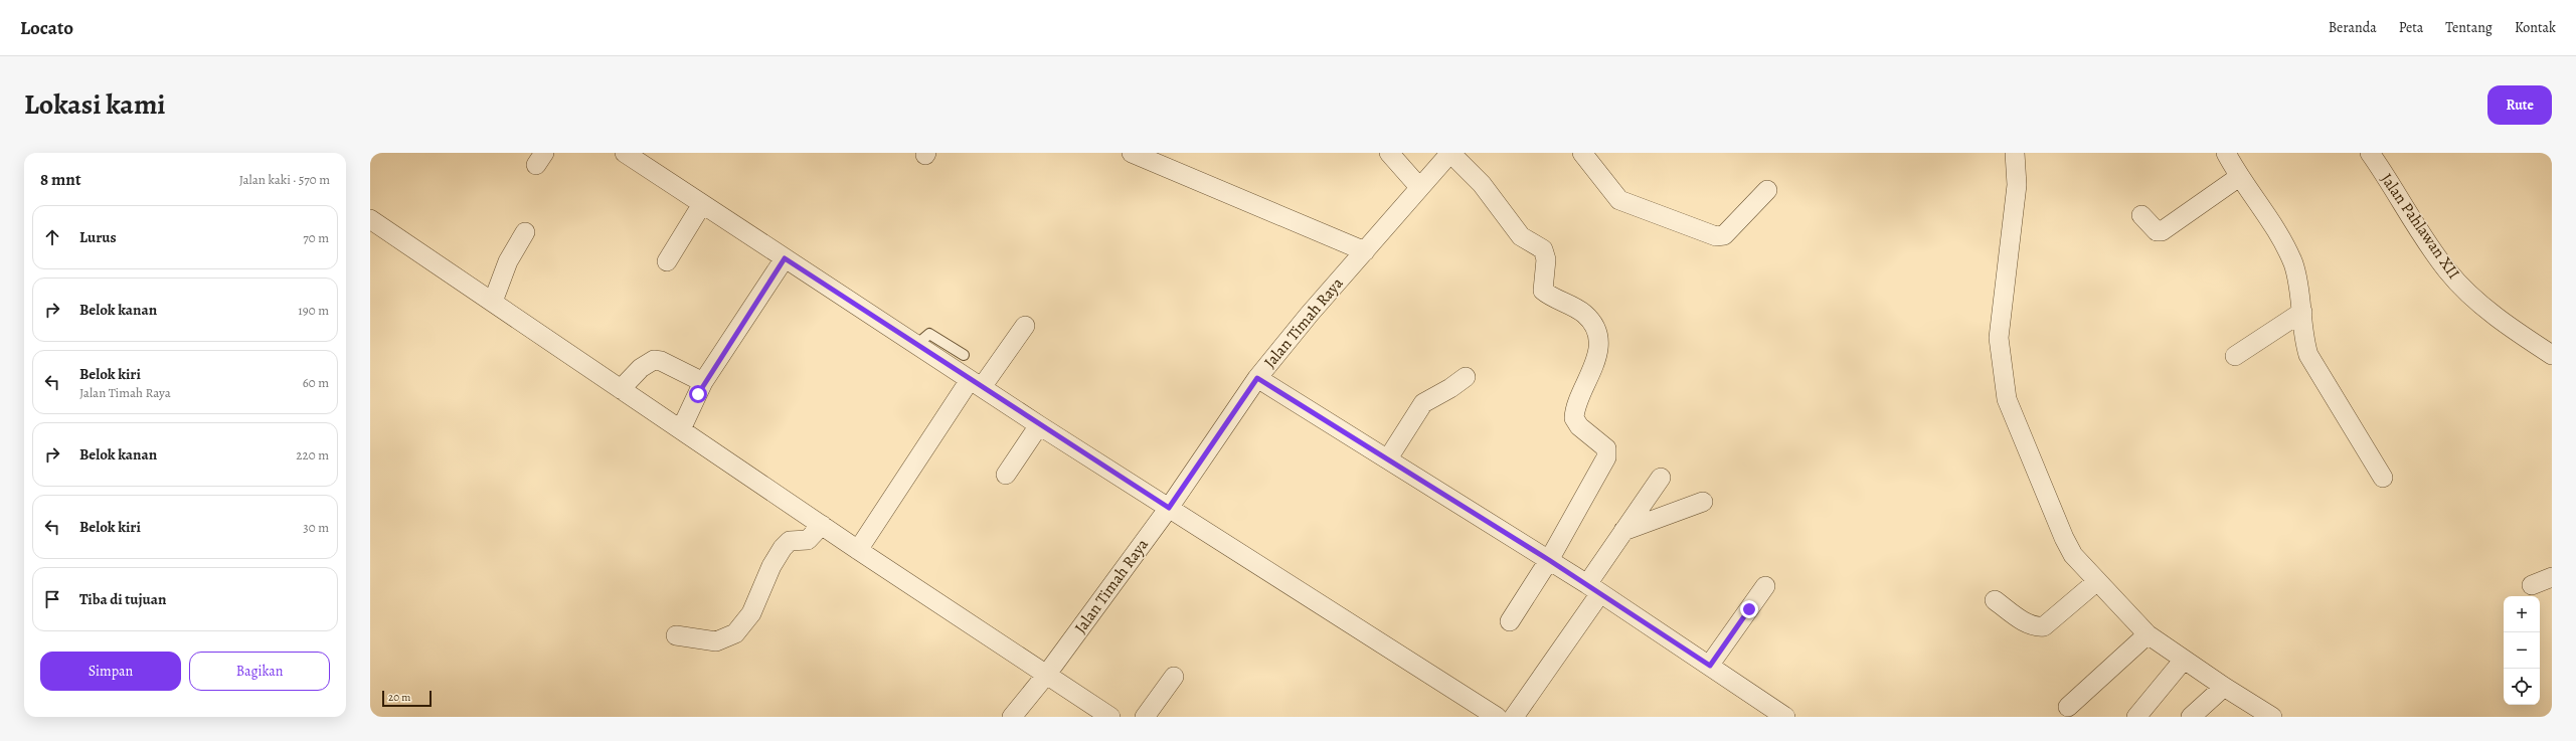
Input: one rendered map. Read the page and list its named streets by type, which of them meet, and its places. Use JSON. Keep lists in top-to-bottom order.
{
  "streets": {
    "street": ["Jalan Pahlawan XII", "Jalan Timah Raya"]
  },
  "scale_bar": "20 m",
  "page": {
    "header": "Locato",
    "nav": [
      "Beranda",
      "Peta",
      "Tentang",
      "Kontak"
    ],
    "title": "Lokasi kami",
    "buttons": [
      "Rute",
      ["Simpan", "Bagikan"]
    ],
    "heading": ["8 mnt", "Jalan kaki · 570 m"],
    "list": [
      ["Lurus", "70 m"],
      ["Belok kanan", "190 m"],
      ["Belok kiri", "Jalan Timah Raya", "60 m"],
      ["Belok kanan", "220 m"],
      ["Belok kiri", "30 m"],
      "Tiba di tujuan"
    ],
    "map_buttons": ["+", "−"],
    "scale": "20 m"
  }
}
